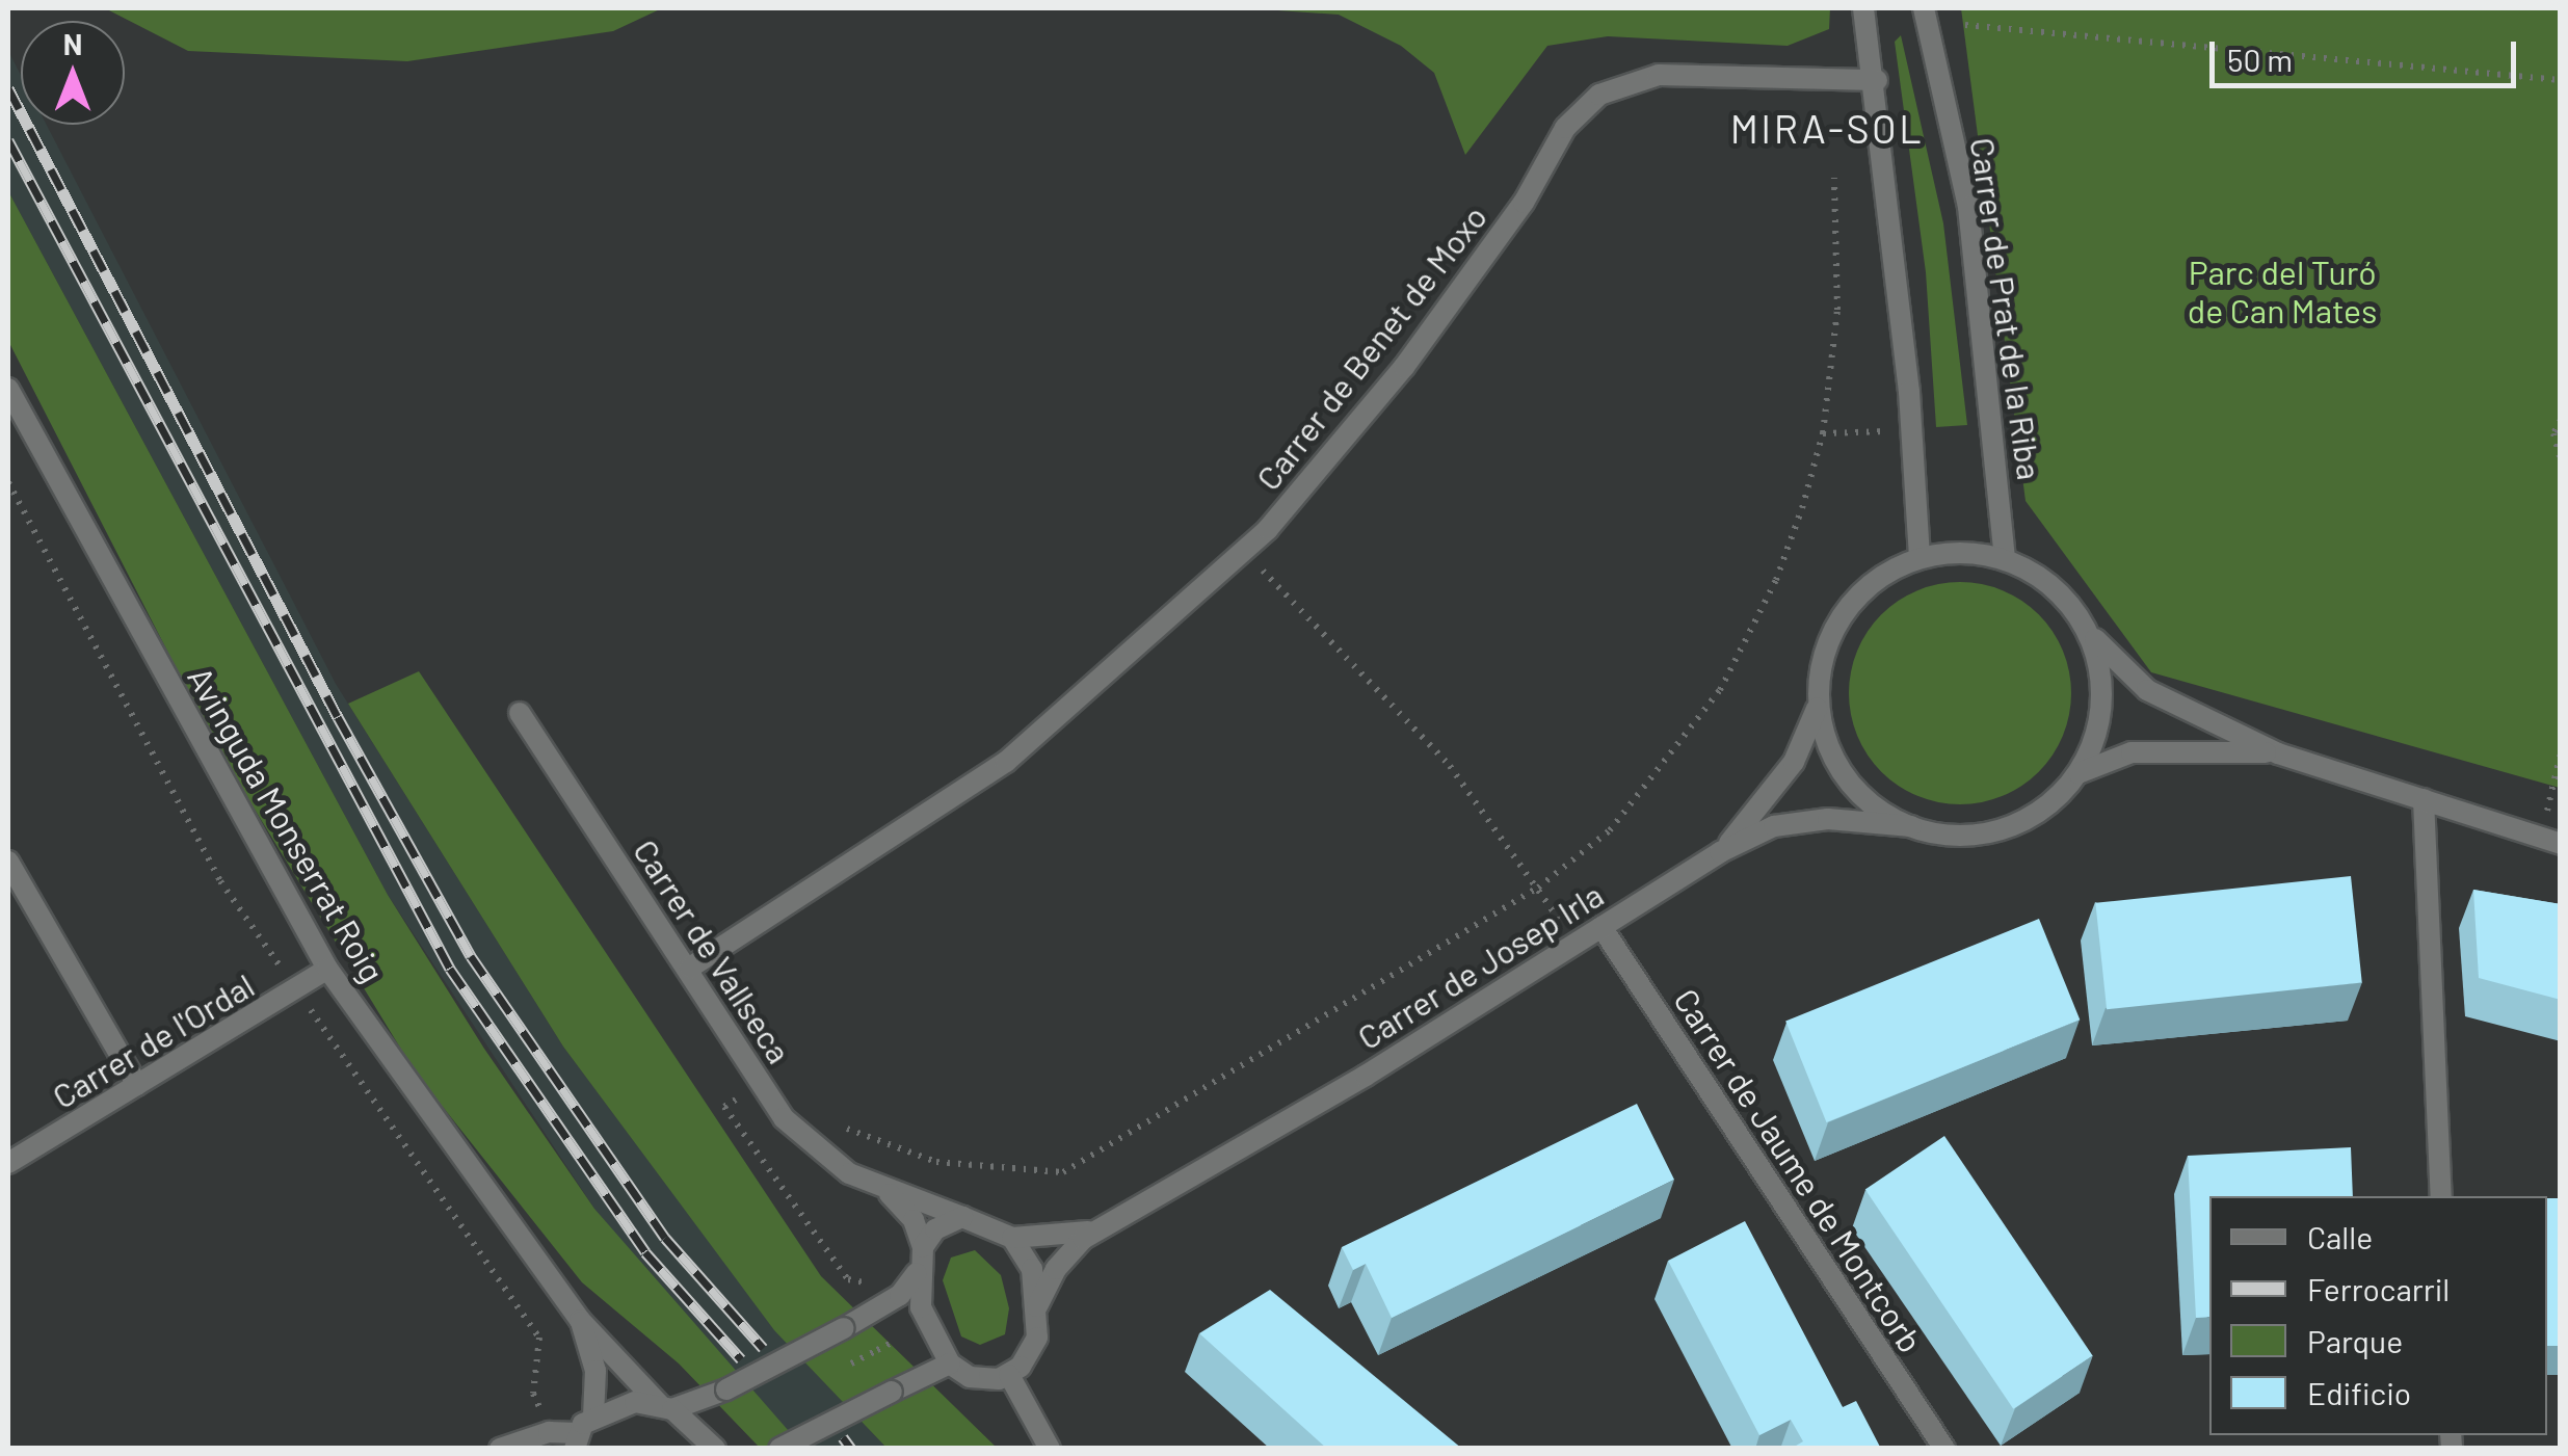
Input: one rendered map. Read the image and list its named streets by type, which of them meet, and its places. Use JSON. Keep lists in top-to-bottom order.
{
  "streets": {
    "street": [
      "Carrer de Prat de la Riba",
      "Carrer de Benet de Moxo",
      "Avinguda Monserrat Roig",
      "Carrer de Vallseca",
      "Carrer de Josep Irla",
      "Carrer de l'Ordal",
      "Carrer de Jaume de Montcorb"
    ]
  },
  "crossings": [
    ["Carrer de Prat de la Riba", "Carrer de Josep Irla"],
    ["Carrer de Benet de Moxo", "Carrer de Vallseca"],
    ["Avinguda Monserrat Roig", "Carrer de l'Ordal"],
    ["Carrer de Josep Irla", "Carrer de Jaume de Montcorb"]
  ],
  "districts": ["MIRA-SOL"],
  "parks": ["Parc del Turó de Can Mates"],
  "legend": [
    "Calle",
    "Ferrocarril",
    "Parque",
    "Edificio"
  ],
  "scale_bar": "50 m",
  "north": "top"
}
